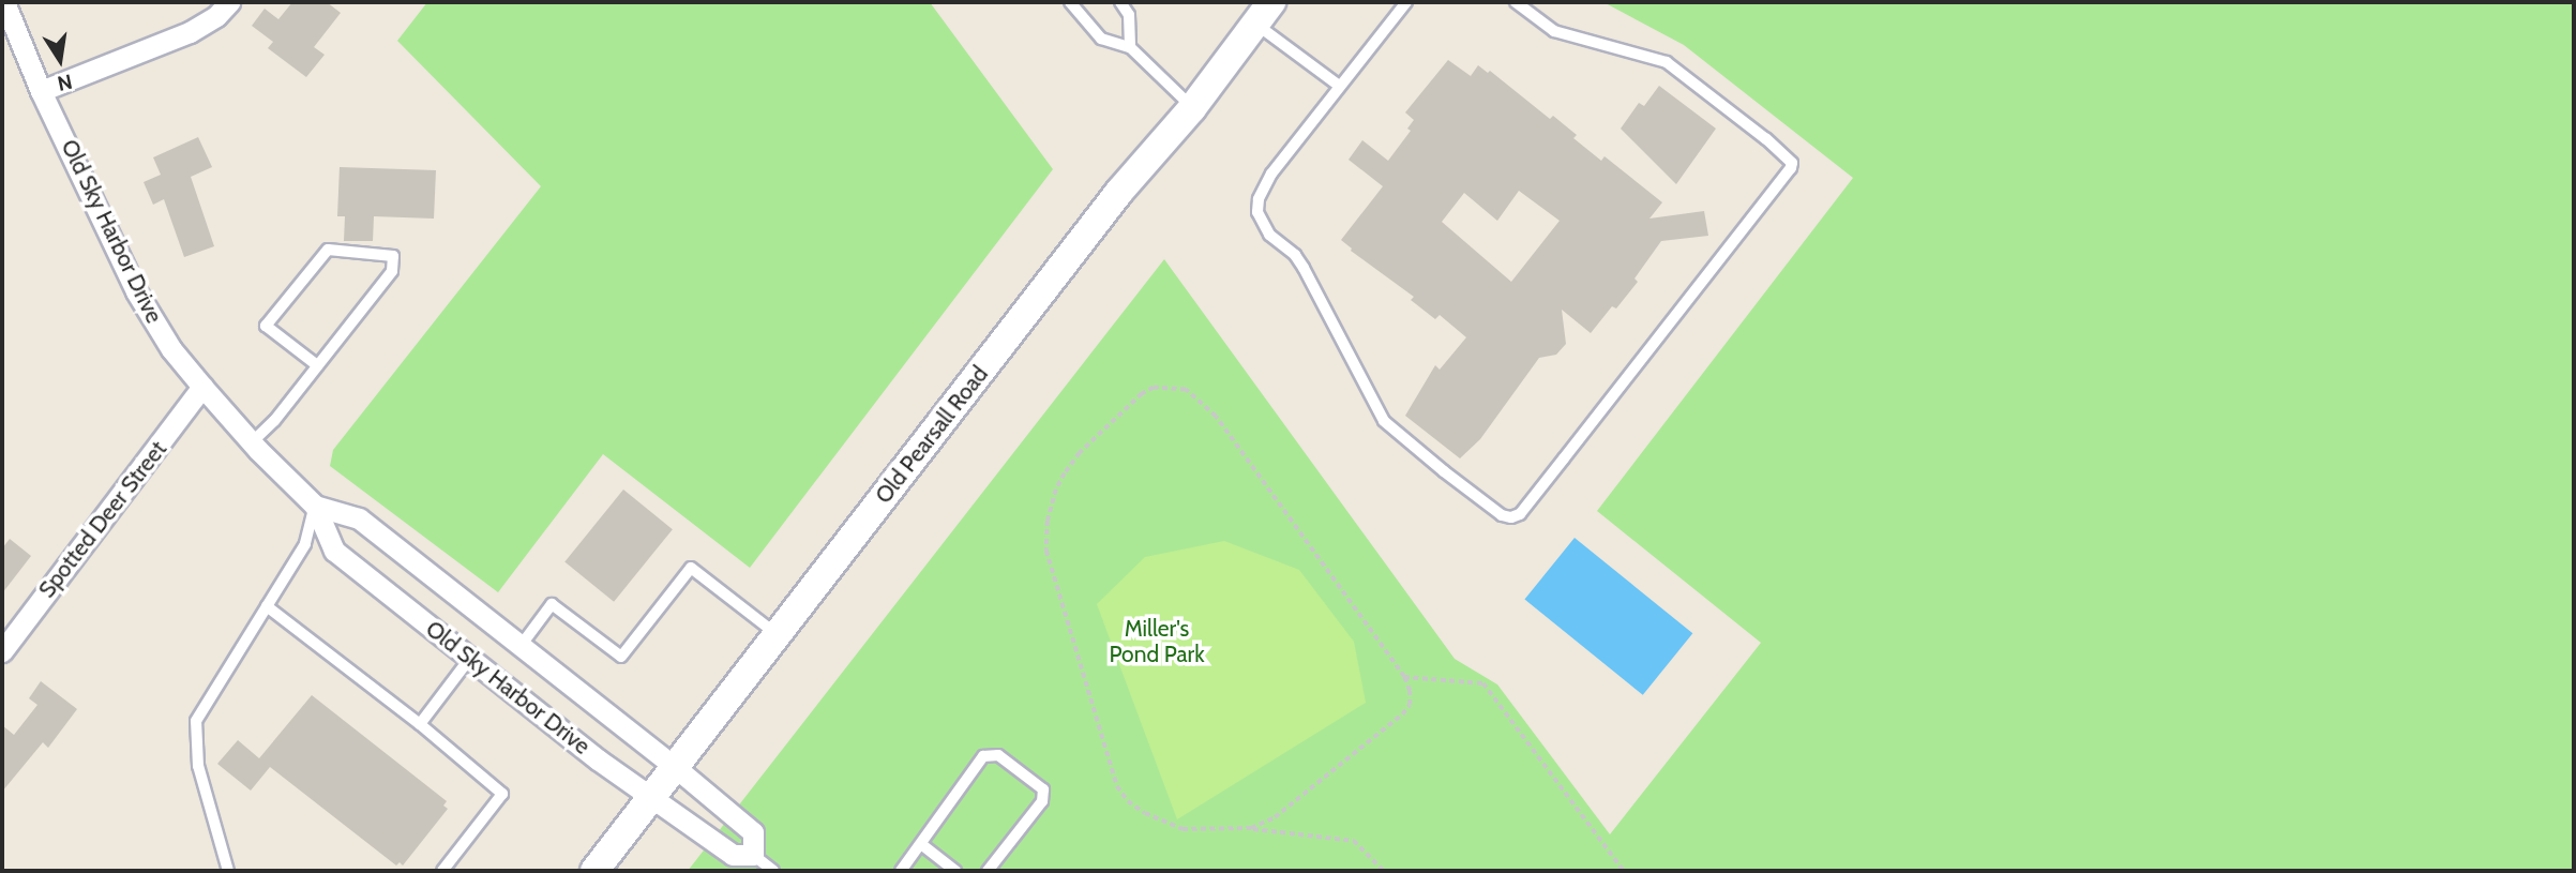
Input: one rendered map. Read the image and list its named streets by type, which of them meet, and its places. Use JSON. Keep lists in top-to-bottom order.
{
  "streets": {
    "main road": ["Old Pearsall Road"],
    "street": ["Old Sky Harbor Drive", "Spotted Deer Street"]
  },
  "crossings": [
    ["Old Sky Harbor Drive", "Old Pearsall Road"],
    ["Old Sky Harbor Drive", "Spotted Deer Street"]
  ],
  "parks": ["Miller's Pond Park"],
  "north": "bottom"
}
